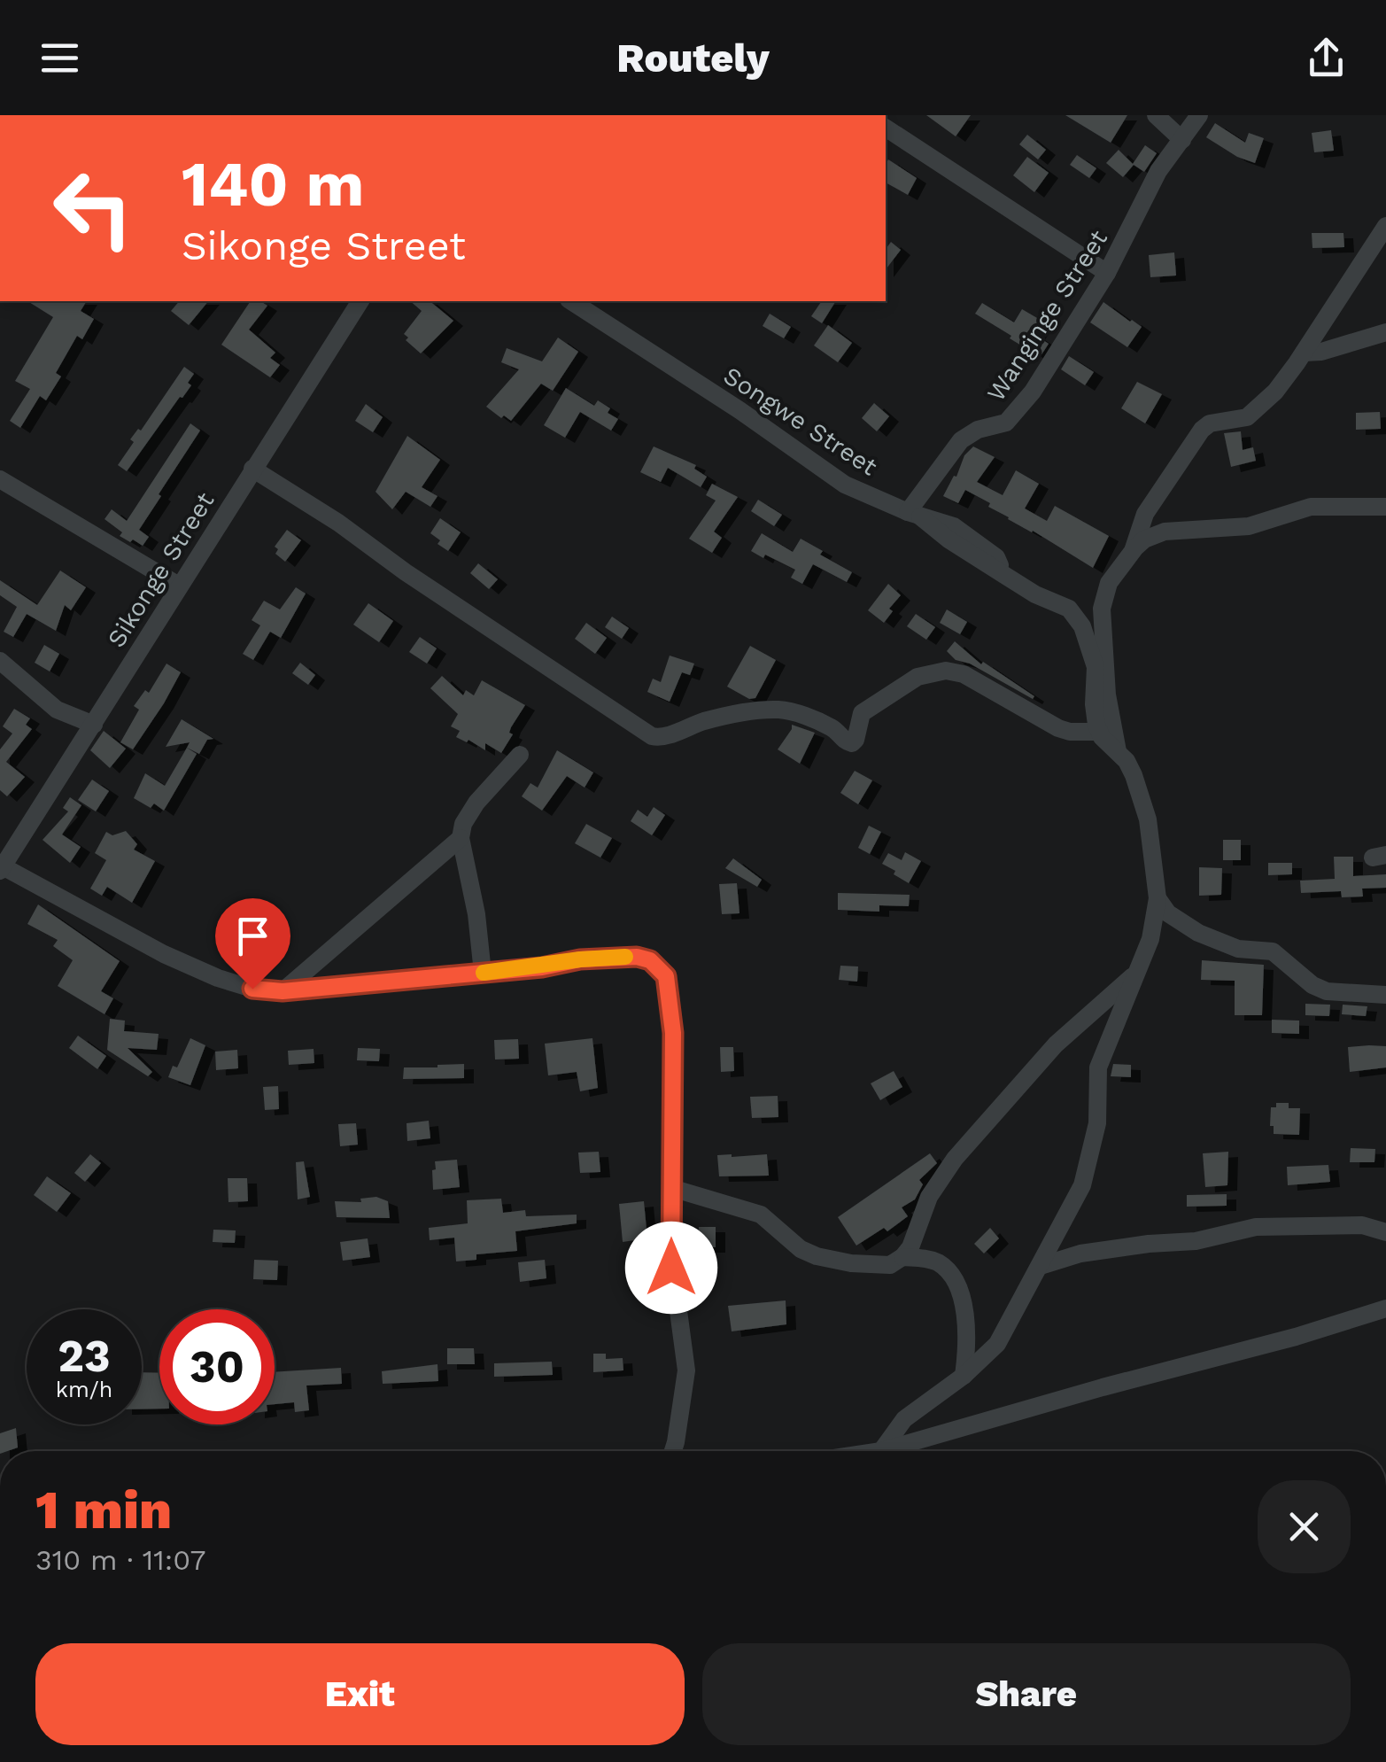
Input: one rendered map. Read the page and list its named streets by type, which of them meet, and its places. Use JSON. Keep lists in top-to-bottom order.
{
  "streets": {
    "street": ["Wanginge Street", "Songwe Street", "Sikonge Street"]
  },
  "crossings": [
    ["Wanginge Street", "Songwe Street"]
  ],
  "page": {
    "header": "Routely",
    "turn": ["140 m", "Sikonge Street"],
    "speed": "23 km/h",
    "limit": "30",
    "heading": ["1 min", "310 m · 11:07"],
    "buttons": ["Exit", "Share"]
  }
}
